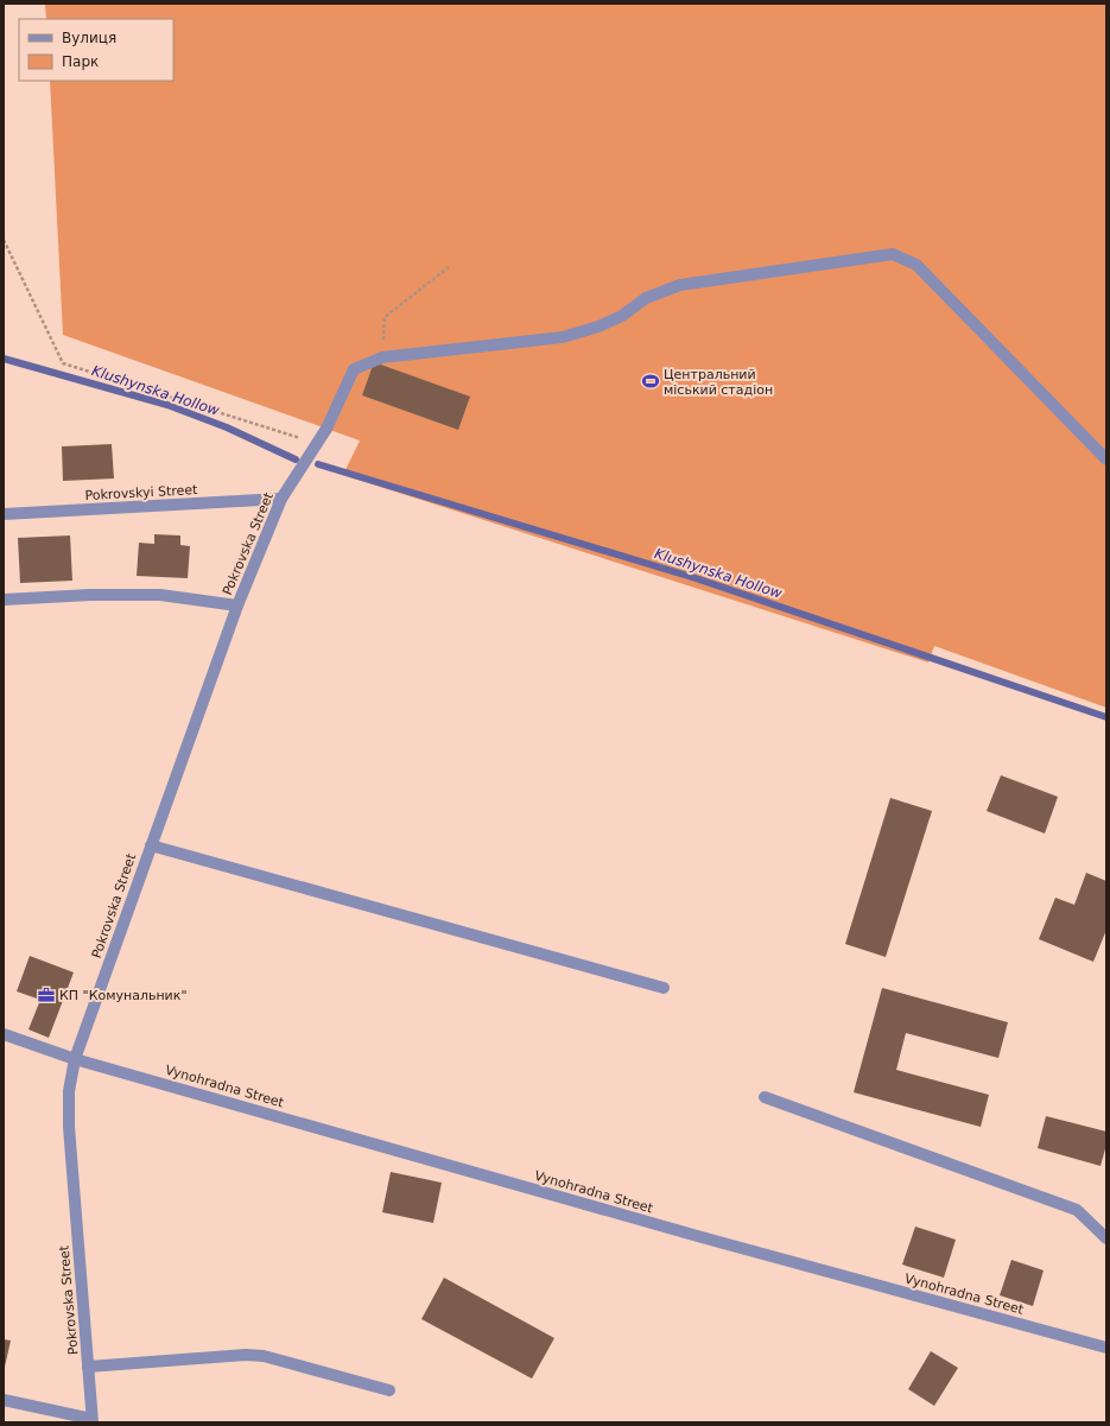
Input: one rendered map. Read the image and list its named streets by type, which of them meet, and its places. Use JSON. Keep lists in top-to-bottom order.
{
  "streets": {
    "street": ["Pokrovskyi Street", "Pokrovska Street", "Vynohradna Street"]
  },
  "crossings": [
    ["Pokrovskyi Street", "Pokrovska Street"],
    ["Pokrovska Street", "Vynohradna Street"]
  ],
  "water": ["Klushynska Hollow"],
  "places": {
    "sports": ["Центральний міський стадіон"],
    "office": ["КП \"Комунальник\""]
  },
  "legend": ["Вулиця", "Парк"]
}
